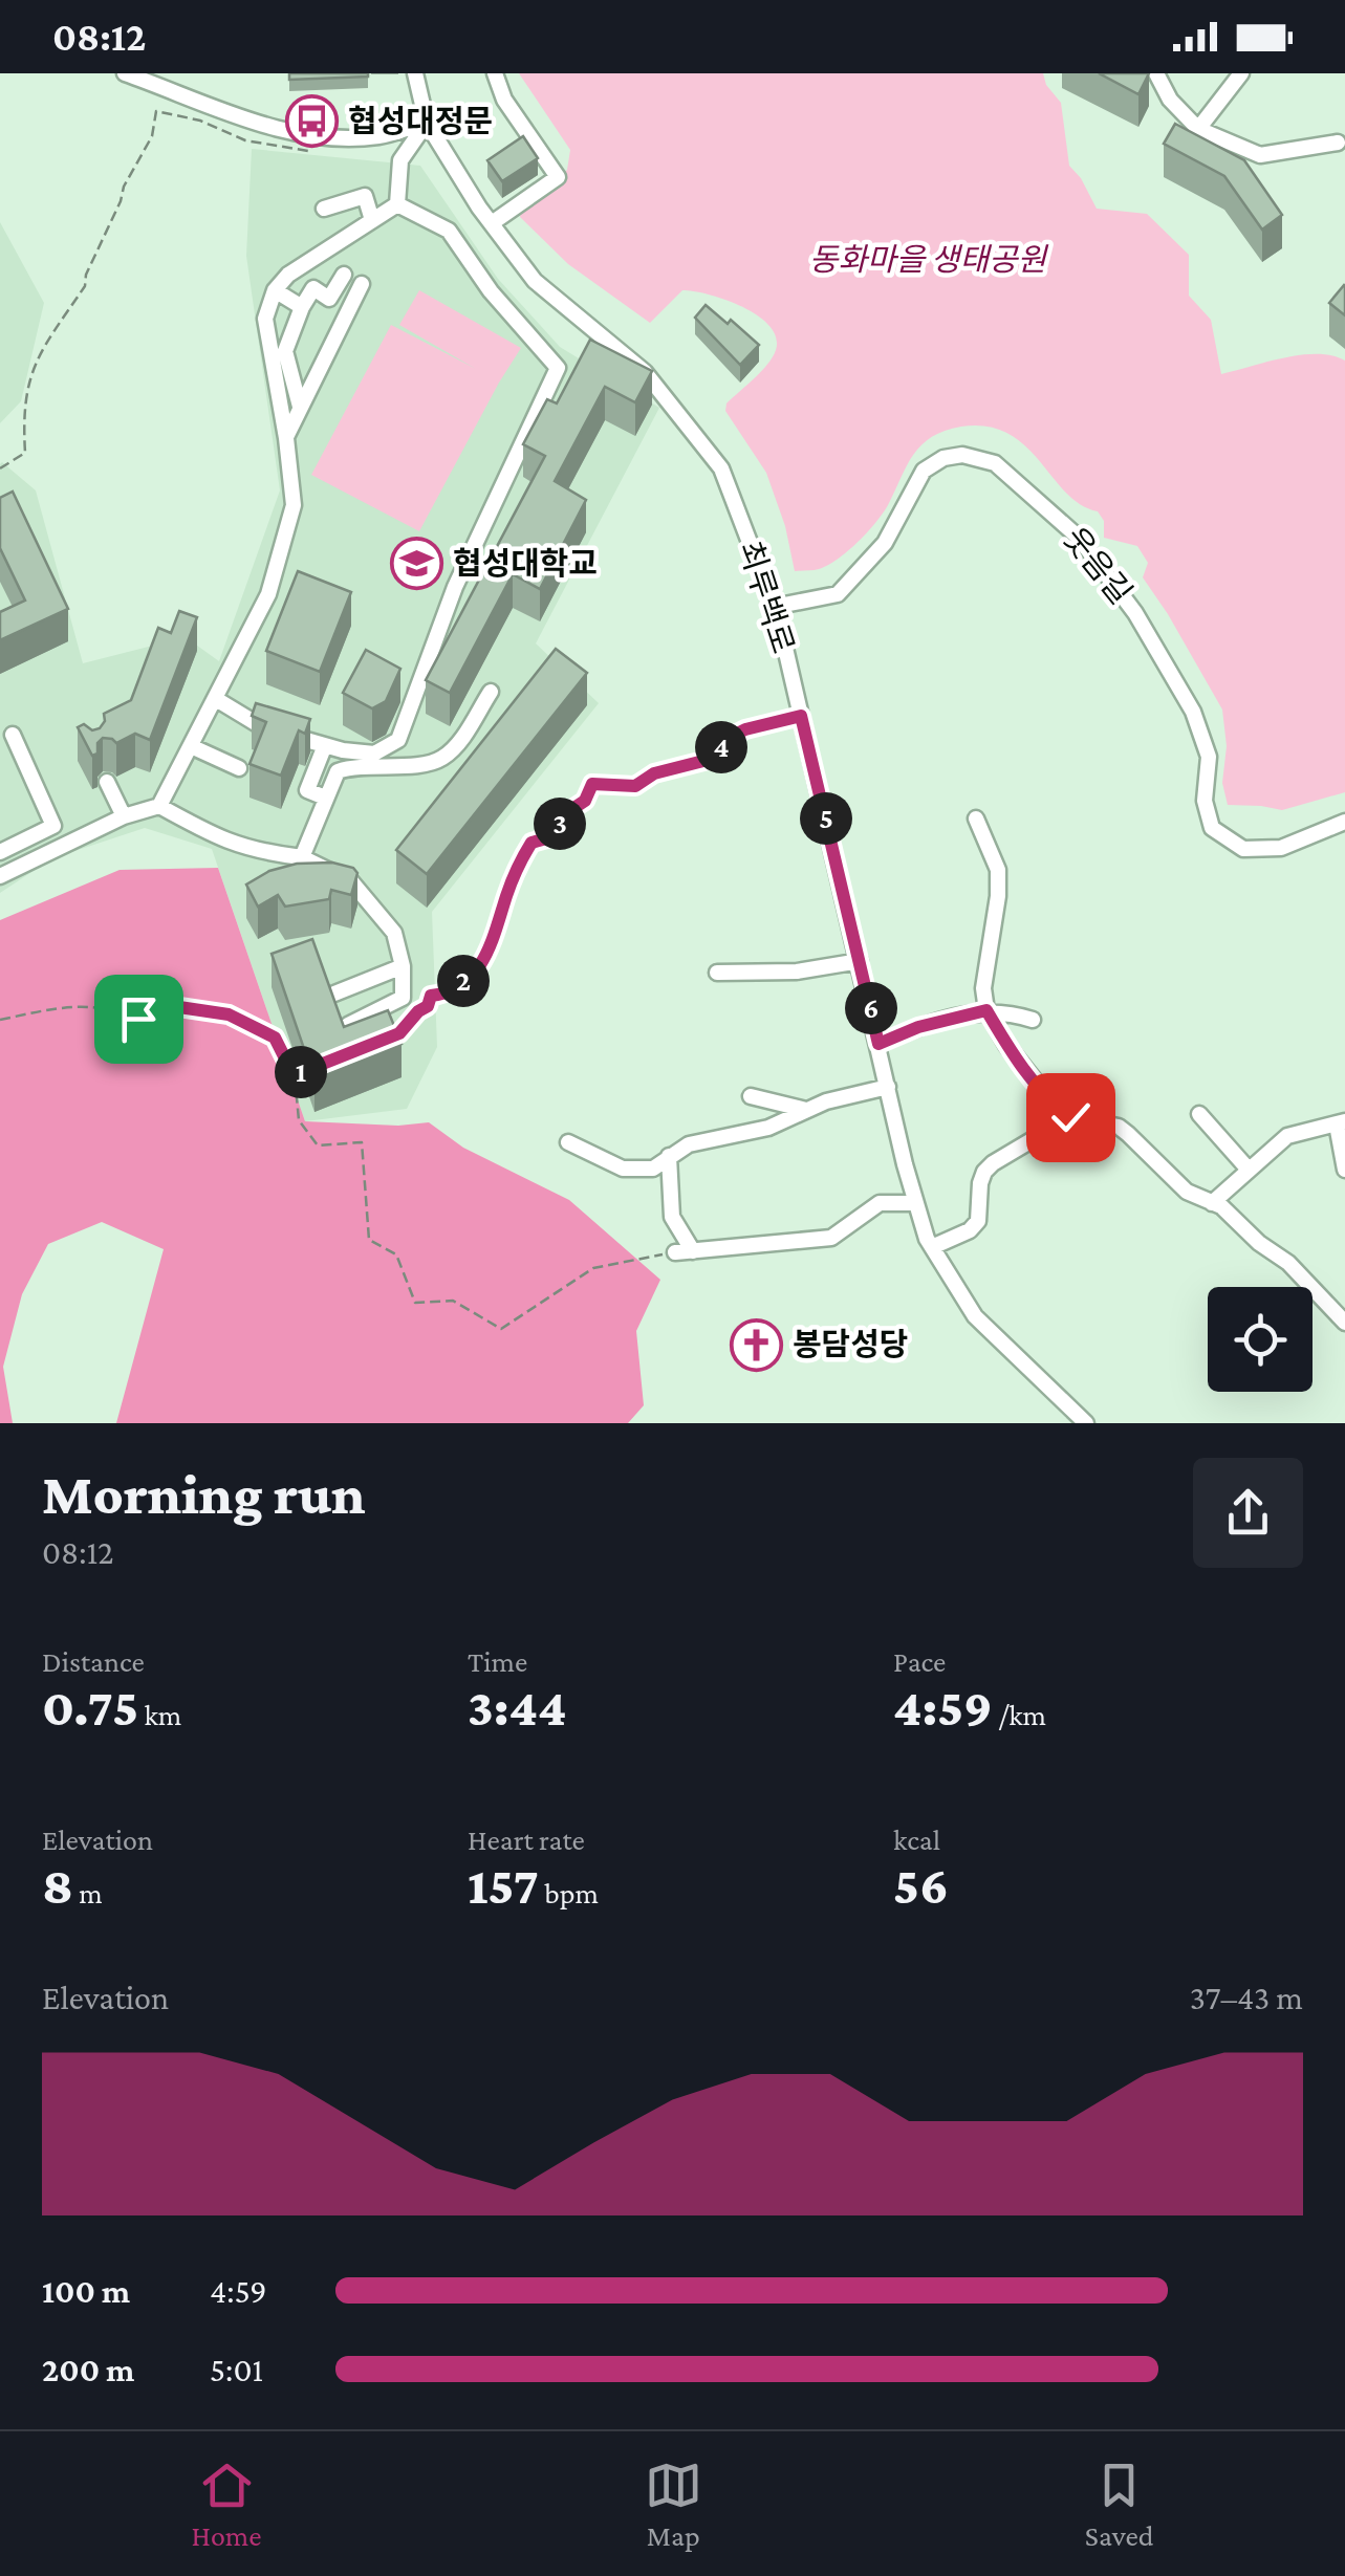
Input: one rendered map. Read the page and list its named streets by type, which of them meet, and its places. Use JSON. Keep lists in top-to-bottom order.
{
  "streets": {
    "street": ["웃음길", "최루백로"]
  },
  "crossings": [
    ["웃음길", "최루백로"]
  ],
  "parks": ["동화마을 생태공원"],
  "places": {
    "bus stop": ["협성대정문"],
    "school or university": ["협성대학교"],
    "church": ["봉담성당"]
  },
  "page": {
    "status": "08:12",
    "pins": [
      "4",
      "5",
      "3",
      "2",
      "6",
      "1"
    ],
    "heading": ["Morning run", "08:12"],
    "stats": [
      ["Distance", "0.75 km"],
      ["Time", "3:44"],
      ["Pace", "4:59 /km"],
      ["Elevation", "8 m"],
      ["Heart rate", "157 bpm"],
      ["kcal", "56"]
    ],
    "chart": ["Elevation", "37–43 m"],
    "list": [
      {
        "name": "100 m",
        "note": "4:59"
      },
      {
        "name": "200 m",
        "note": "5:01"
      }
    ],
    "tabs": ["Home", "Map", "Saved"]
  }
}
